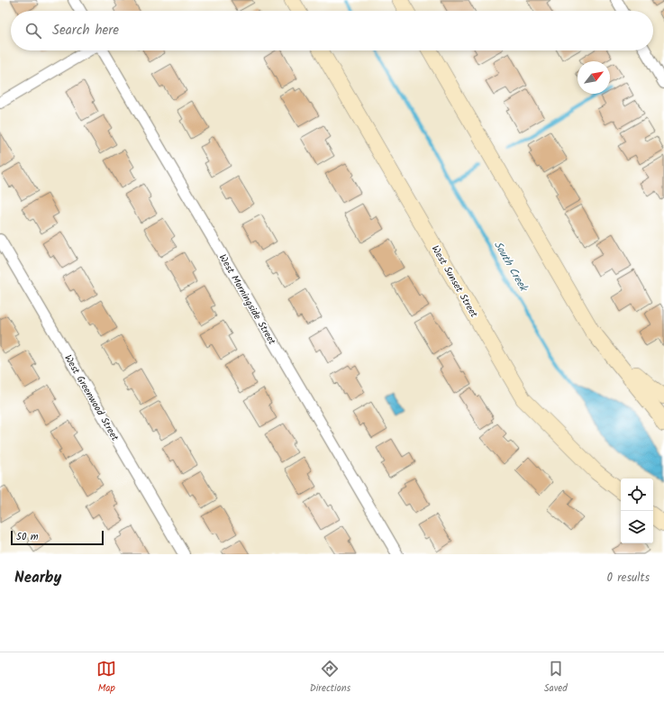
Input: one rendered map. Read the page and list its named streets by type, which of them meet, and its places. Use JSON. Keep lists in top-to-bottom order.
{
  "streets": {
    "main road": ["West Sunset Street"],
    "street": ["West Morningside Street", "West Greenwood Street"]
  },
  "water": ["South Creek"],
  "scale_bar": "50 m",
  "north": "top right",
  "page": {
    "search": "Search here",
    "scale": "50 m",
    "heading": ["Nearby", "0 results"],
    "nav": ["Map", "Directions", "Saved"]
  }
}
